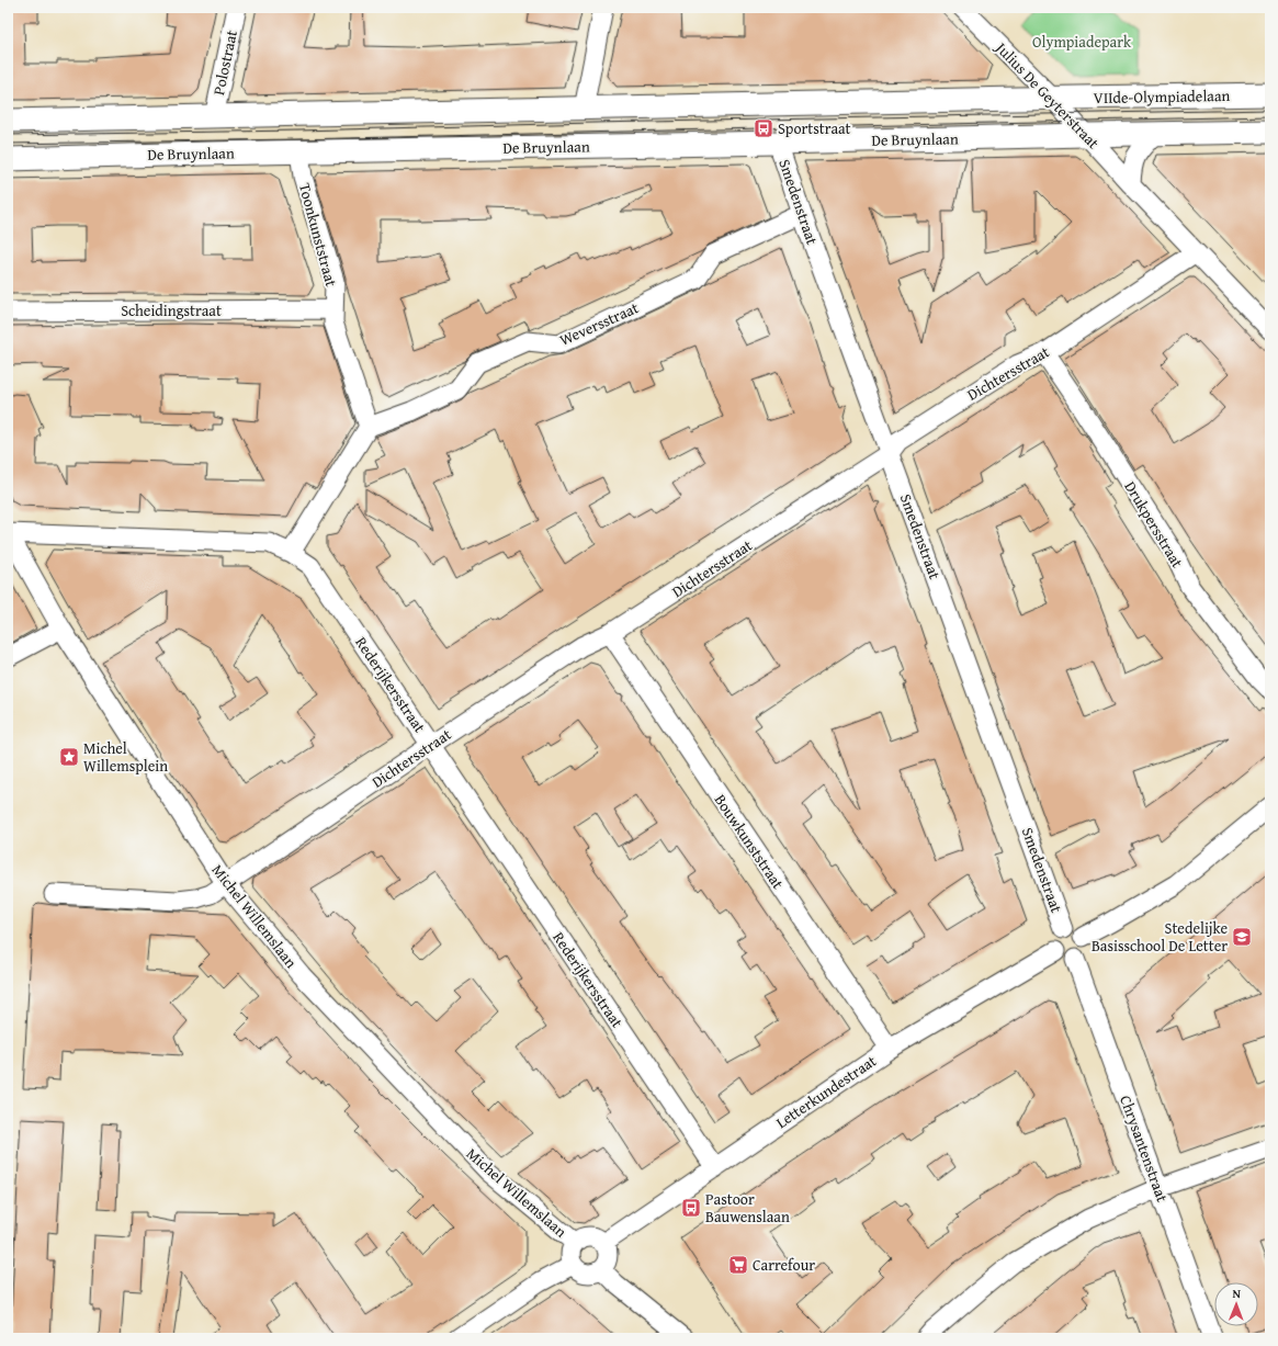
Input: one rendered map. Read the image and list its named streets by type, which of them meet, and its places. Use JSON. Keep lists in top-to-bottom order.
{
  "streets": {
    "main road": ["VIIde-Olympiadelaan", "De Bruynlaan"],
    "street": [
      "Polostraat",
      "Julius De Geyterstraat",
      "Smedenstraat",
      "Toonkunststraat",
      "Scheidingstraat",
      "Weversstraat",
      "Dichtersstraat",
      "Drukpersstraat",
      "Rederijkersstraat",
      "Bouwkunststraat",
      "Michel Willemslaan",
      "Letterkundestraat",
      "Chrysantenstraat"
    ]
  },
  "crossings": [
    ["Julius De Geyterstraat", "VIIde-Olympiadelaan"],
    ["Julius De Geyterstraat", "De Bruynlaan"],
    ["Julius De Geyterstraat", "Dichtersstraat"],
    ["De Bruynlaan", "Smedenstraat"],
    ["De Bruynlaan", "Toonkunststraat"],
    ["Smedenstraat", "Weversstraat"],
    ["Smedenstraat", "Dichtersstraat"],
    ["Smedenstraat", "Letterkundestraat"],
    ["Smedenstraat", "Chrysantenstraat"],
    ["Toonkunststraat", "Scheidingstraat"],
    ["Toonkunststraat", "Weversstraat"],
    ["Dichtersstraat", "Drukpersstraat"],
    ["Dichtersstraat", "Rederijkersstraat"],
    ["Dichtersstraat", "Bouwkunststraat"],
    ["Dichtersstraat", "Michel Willemslaan"],
    ["Rederijkersstraat", "Michel Willemslaan"],
    ["Rederijkersstraat", "Letterkundestraat"],
    ["Bouwkunststraat", "Letterkundestraat"],
    ["Michel Willemslaan", "Letterkundestraat"],
    ["Letterkundestraat", "Chrysantenstraat"]
  ],
  "parks": ["Olympiadepark"],
  "places": {
    "bus stop": ["Sportstraat", "Pastoor Bauwenslaan"],
    "place": ["Michel Willemsplein"],
    "school or university": ["Stedelijke Basisschool De Letter"],
    "supermarket": ["Carrefour"]
  },
  "north": "top"
}
